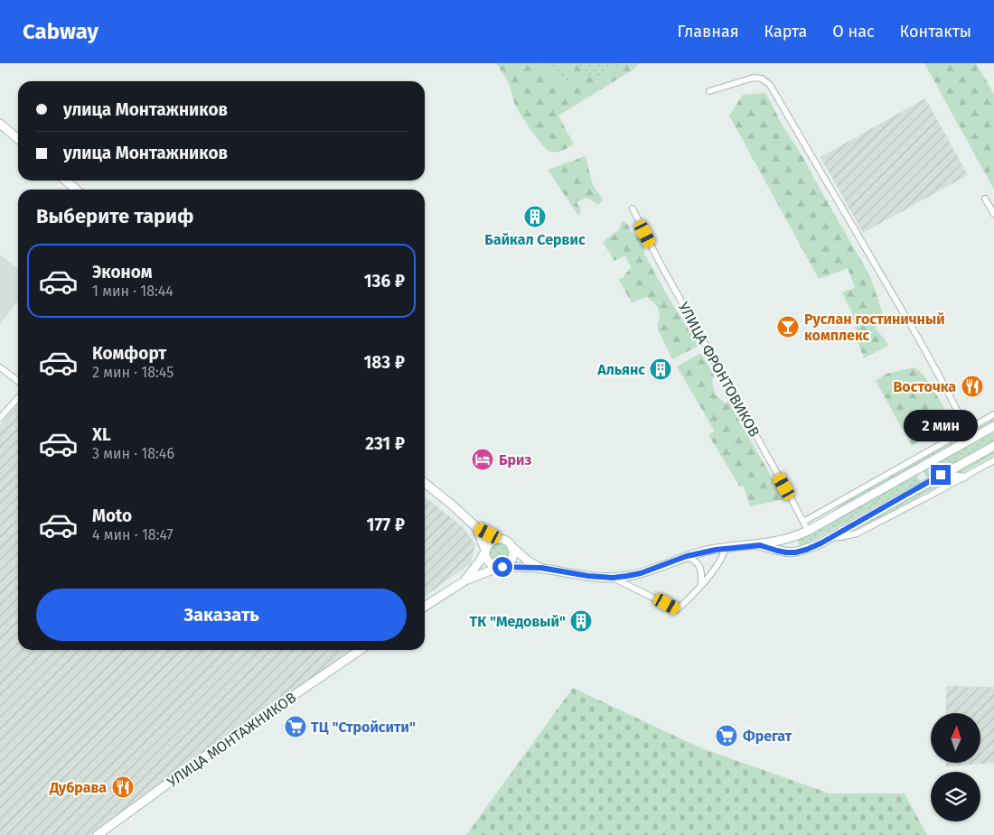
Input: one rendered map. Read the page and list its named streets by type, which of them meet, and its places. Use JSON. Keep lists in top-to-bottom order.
{
  "streets": {
    "main road": ["УЛИЦА МОНТАЖНИКОВ"],
    "street": ["УЛИЦА ФРОНТОВИКОВ"]
  },
  "places": {
    "building": ["Байкал Сервис", "Альянс", "ТК \"Медовый\""],
    "bar": ["Руслан гостиничный комплекс"],
    "restaurant": ["Восточка", "Дубрава"],
    "hotel": ["Бриз"],
    "supermarket": ["ТЦ \"Стройсити\"", "Фрегат"]
  },
  "north": "top",
  "page": {
    "header": "Cabway",
    "nav": [
      "Главная",
      "Карта",
      "О нас",
      "Контакты"
    ],
    "banner": ["улица Монтажников", "улица Монтажников"],
    "heading": "Выберите тариф",
    "list": [
      {
        "name": "Эконом",
        "note": "1 мин · 18:44",
        "value": "136 ₽"
      },
      {
        "name": "Комфорт",
        "note": "2 мин · 18:45",
        "value": "183 ₽"
      },
      {
        "name": "XL",
        "note": "3 мин · 18:46",
        "value": "231 ₽"
      },
      {
        "name": "Moto",
        "note": "4 мин · 18:47",
        "value": "177 ₽"
      }
    ],
    "bubble": "2 мин",
    "buttons": "Заказать"
  }
}
